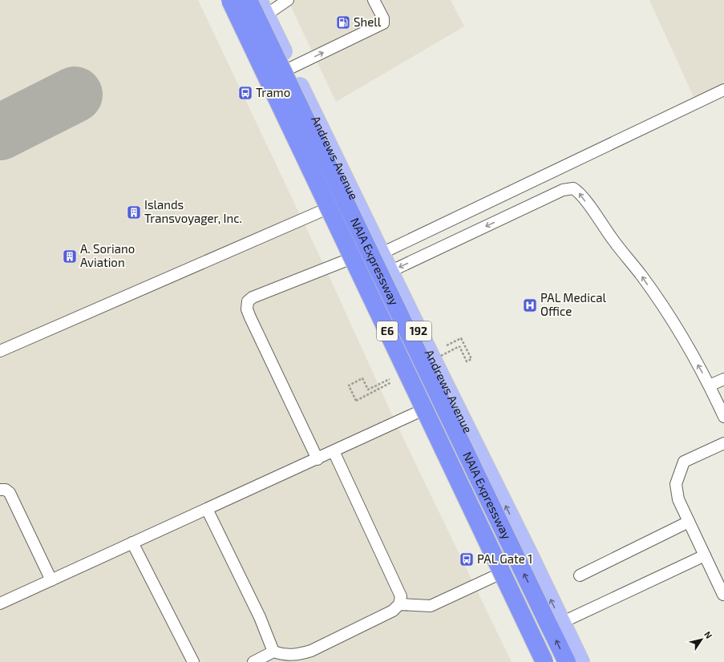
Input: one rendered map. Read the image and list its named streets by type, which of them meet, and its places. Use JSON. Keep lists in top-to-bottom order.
{
  "streets": {
    "highway": ["NAIA Expressway", "E6"],
    "main road": ["Andrews Avenue", "192"]
  },
  "places": {
    "fuel station": ["Shell"],
    "bus stop": ["Tramo", "PAL Gate 1"],
    "building": ["Islands Transvoyager, Inc.", "A. Soriano Aviation"],
    "hospital": ["PAL Medical Office"]
  },
  "north": "top right"
}
